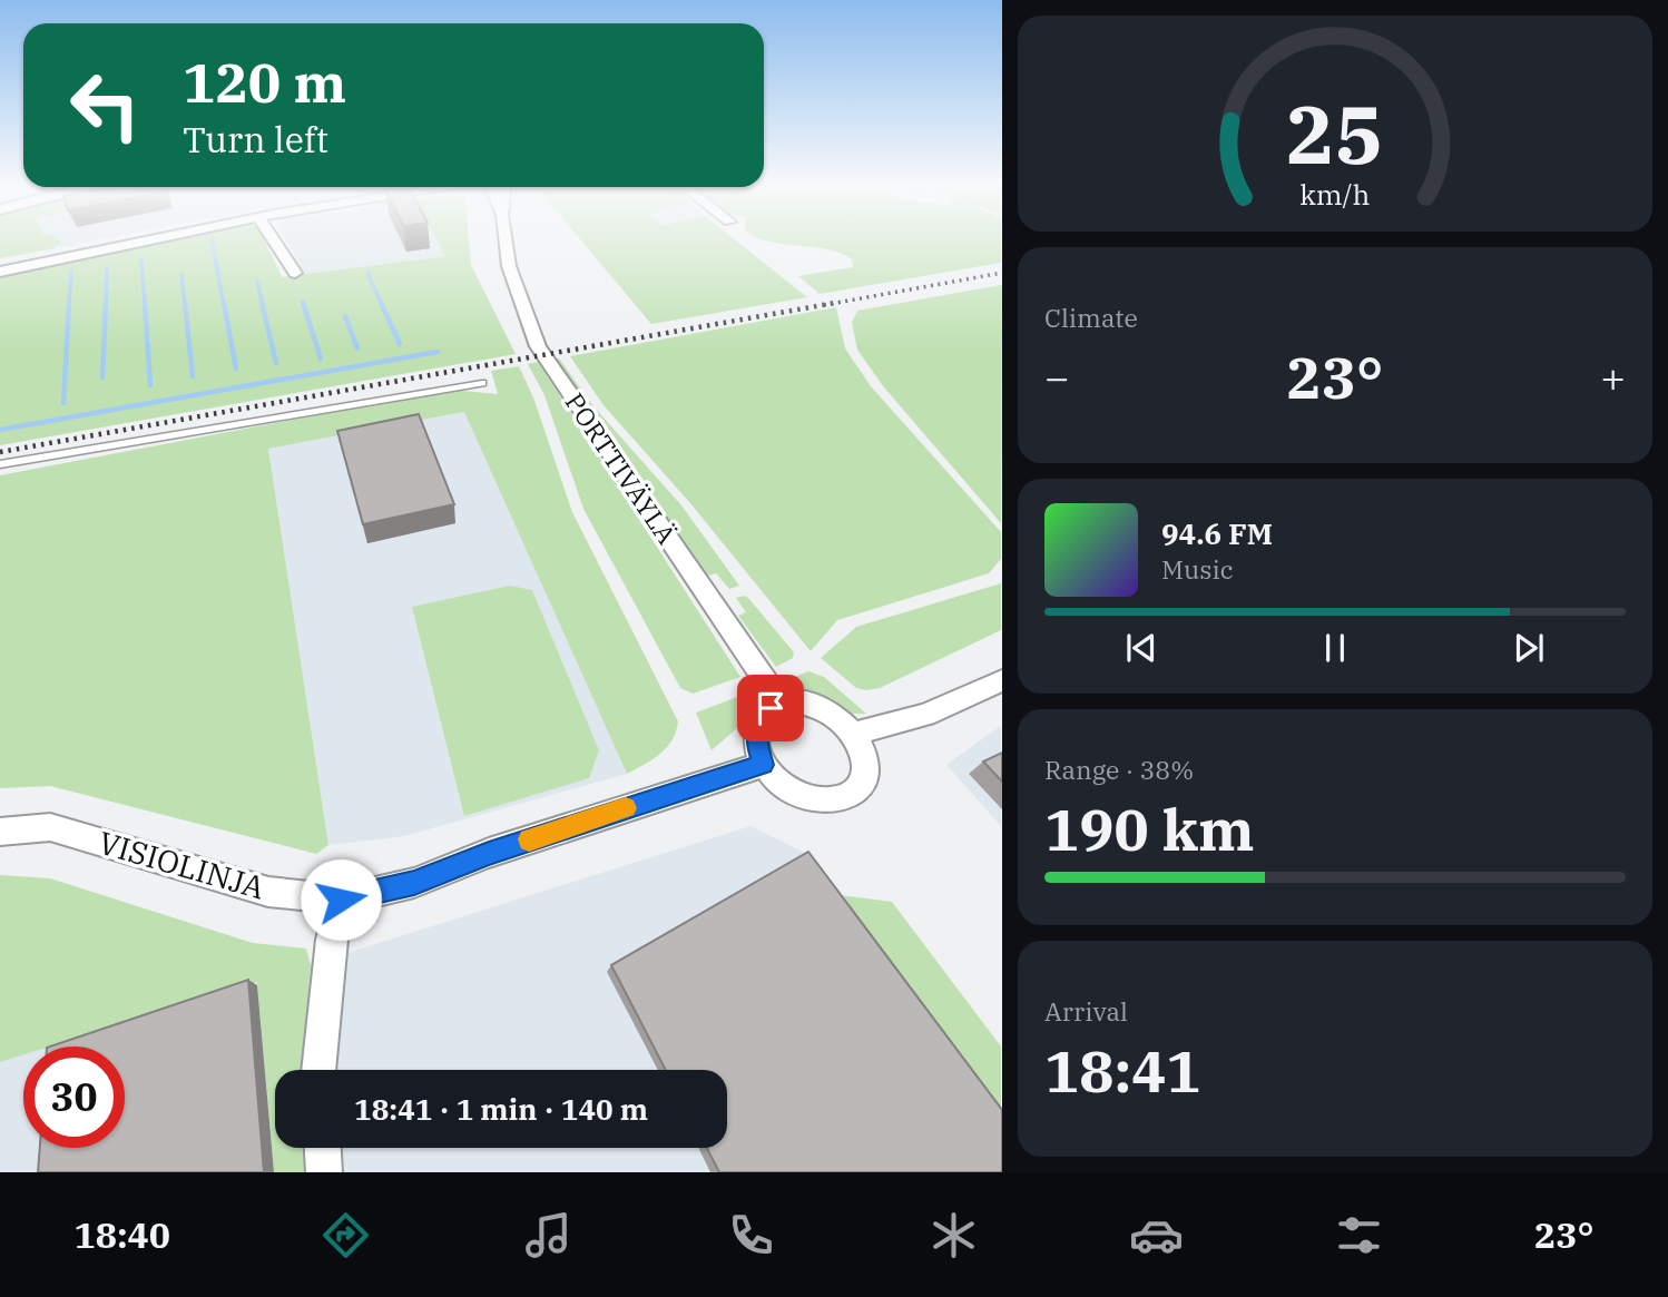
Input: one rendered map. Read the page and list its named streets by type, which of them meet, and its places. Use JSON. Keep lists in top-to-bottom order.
{
  "streets": {
    "street": ["PORTTIVÄYLÄ", "VISIOLINJA"]
  },
  "crossings": [
    ["PORTTIVÄYLÄ", "VISIOLINJA"]
  ],
  "page": {
    "turn": ["120 m", "Turn left"],
    "tile": [
      "Climate",
      ["Range · 38%", "190 km"],
      ["Arrival", "18:41"]
    ],
    "heat": ["−", "23°", "+"],
    "song": ["94.6 FM", "Music"],
    "limit": "30",
    "trip": "18:41 · 1 min · 140 m",
    "tabs": ["18:40", "23°"],
    "gauge": ["25", "km/h"]
  }
}
